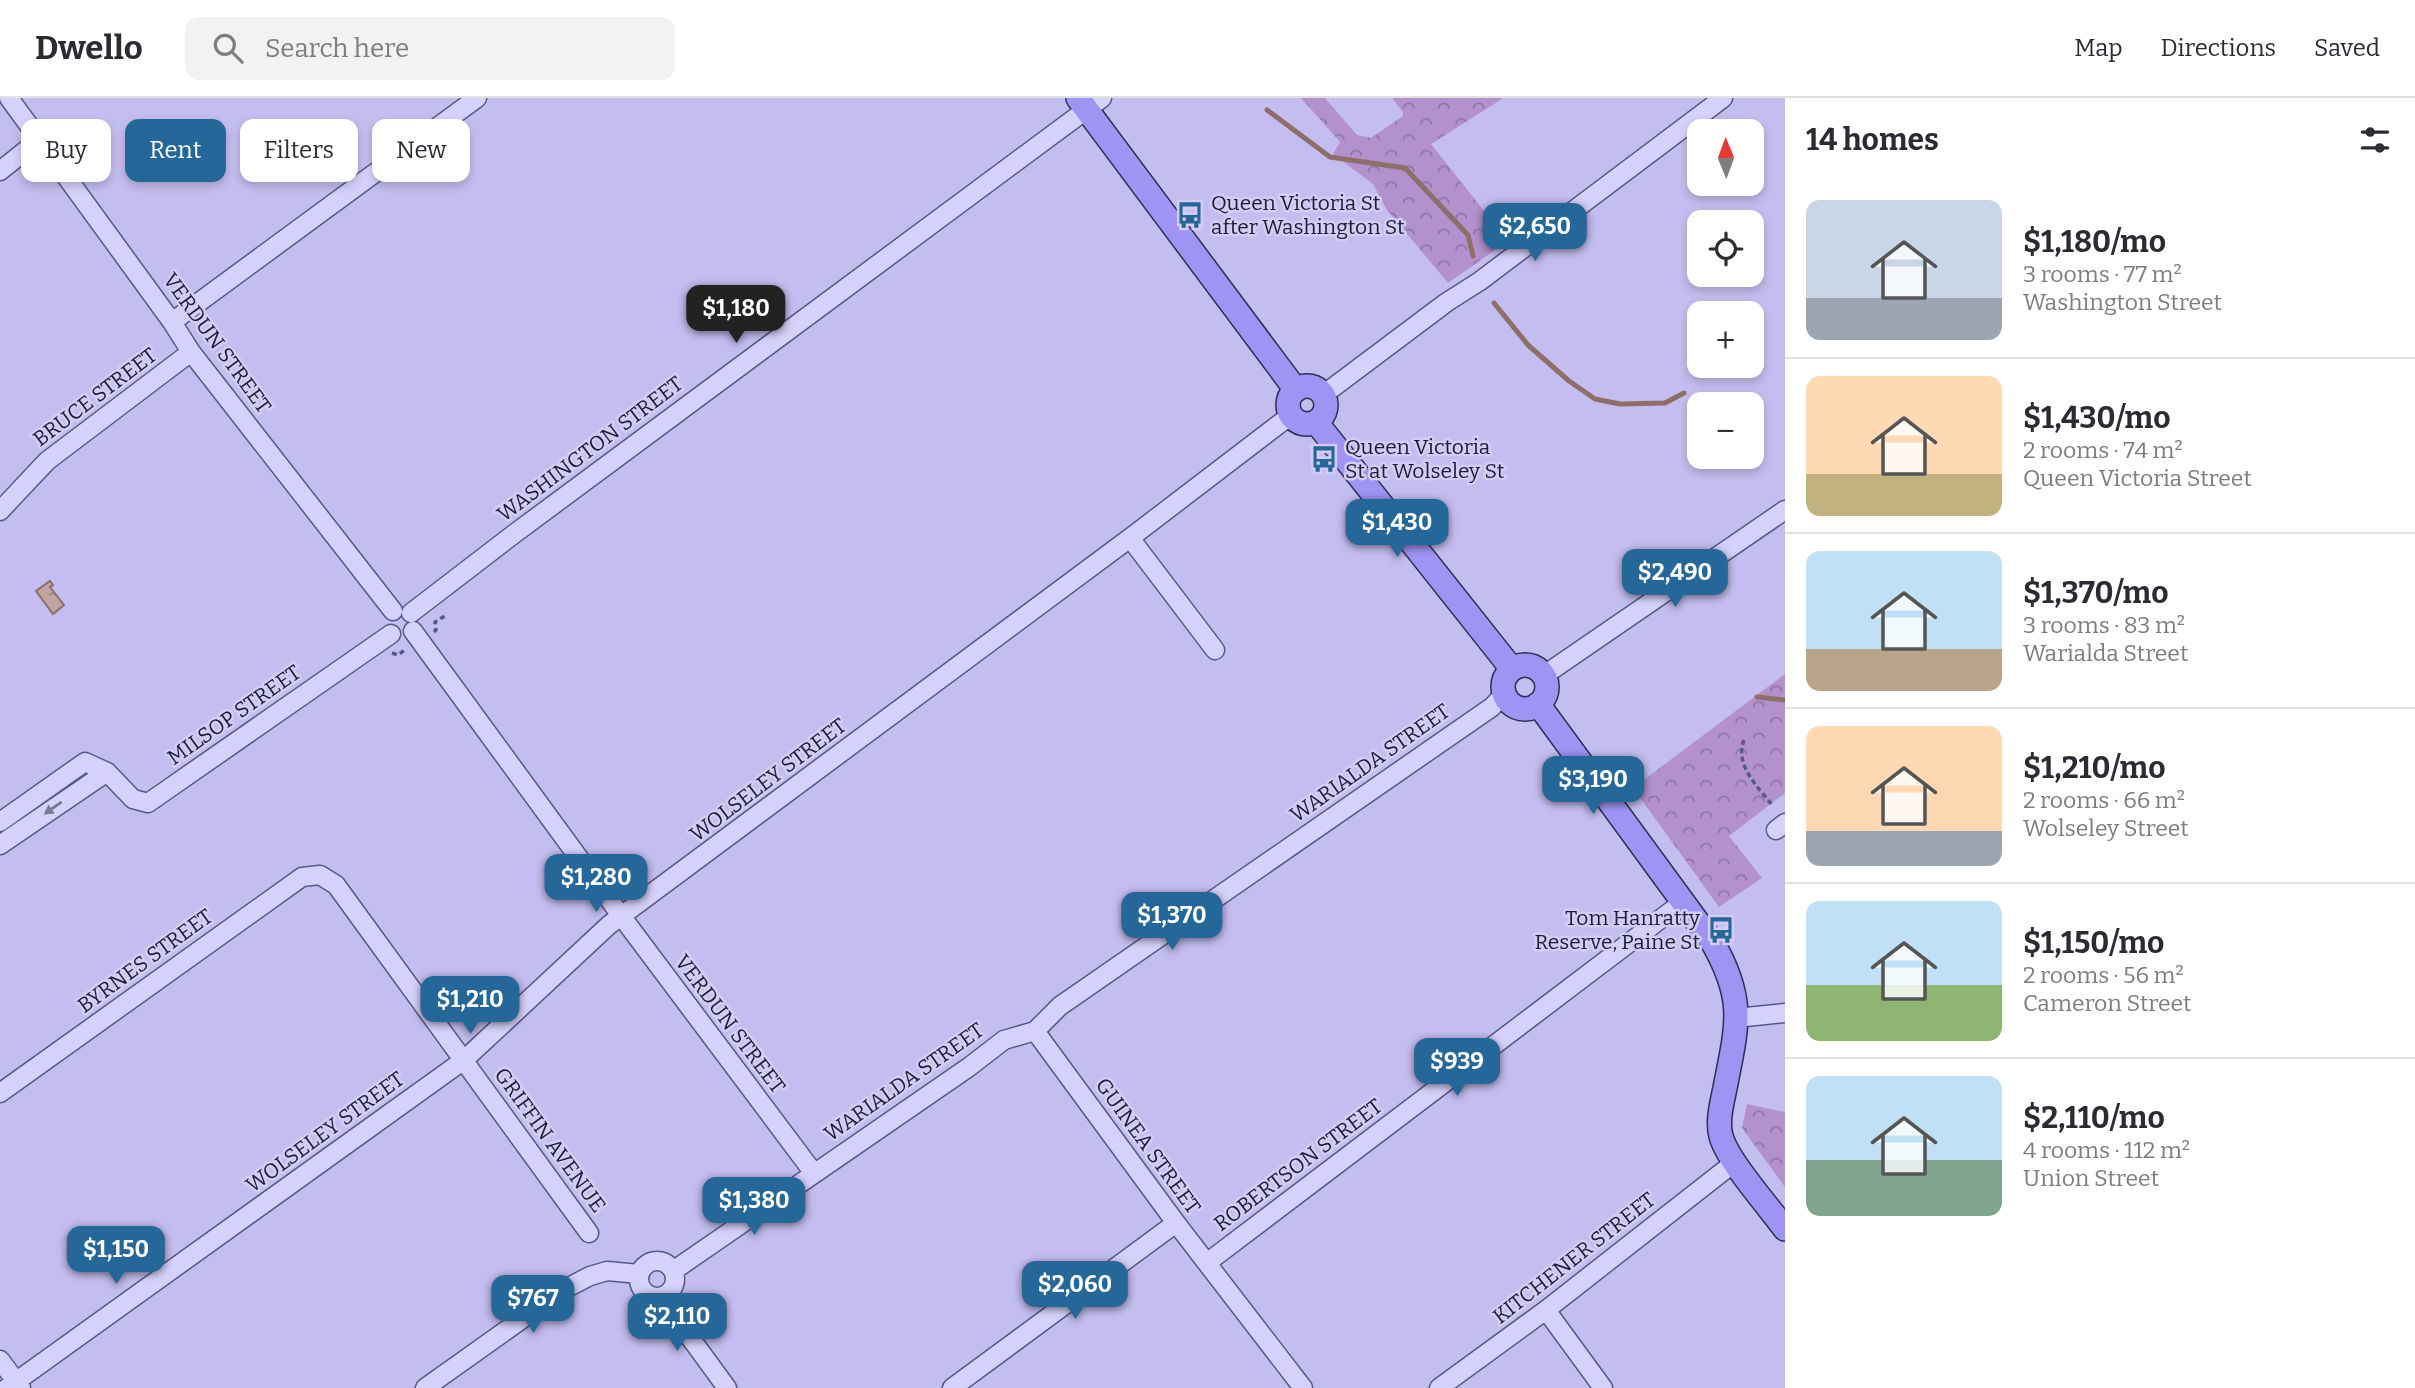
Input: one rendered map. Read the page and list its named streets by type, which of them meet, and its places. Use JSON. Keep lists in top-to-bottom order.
{
  "streets": {
    "street": [
      "VERDUN STREET",
      "BRUCE STREET",
      "WASHINGTON STREET",
      "MILSOP STREET",
      "WARIALDA STREET",
      "WOLSELEY STREET",
      "BYRNES STREET",
      "GRIFFIN AVENUE",
      "GUINEA STREET",
      "ROBERTSON STREET",
      "KITCHENER STREET"
    ]
  },
  "crossings": [
    ["VERDUN STREET", "BRUCE STREET"],
    ["VERDUN STREET", "WASHINGTON STREET"],
    ["VERDUN STREET", "MILSOP STREET"],
    ["VERDUN STREET", "WARIALDA STREET"],
    ["VERDUN STREET", "WOLSELEY STREET"],
    ["WASHINGTON STREET", "MILSOP STREET"],
    ["WARIALDA STREET", "GUINEA STREET"],
    ["WOLSELEY STREET", "GRIFFIN AVENUE"],
    ["BYRNES STREET", "GRIFFIN AVENUE"],
    ["GUINEA STREET", "ROBERTSON STREET"]
  ],
  "places": {
    "bus stop": ["Queen Victoria St after Washington St", "Queen Victoria St at Wolseley St", "Tom Hanratty Reserve, Paine St"]
  },
  "north": "top",
  "page": {
    "header": "Dwello",
    "search": "Search here",
    "nav": ["Map", "Directions", "Saved"],
    "heading": "14 homes",
    "map_buttons": ["+", "−"],
    "chip": [
      "Buy",
      "Rent",
      "Filters",
      "New"
    ],
    "list": [
      {
        "name": "$1,180/mo",
        "note": "3 rooms · 77 m² · Washington Street"
      },
      {
        "name": "$1,430/mo",
        "note": "2 rooms · 74 m² · Queen Victoria Street"
      },
      {
        "name": "$1,370/mo",
        "note": "3 rooms · 83 m² · Warialda Street"
      },
      {
        "name": "$1,210/mo",
        "note": "2 rooms · 66 m² · Wolseley Street"
      },
      {
        "name": "$1,150/mo",
        "note": "2 rooms · 56 m² · Cameron Street"
      },
      {
        "name": "$2,110/mo",
        "note": "4 rooms · 112 m² · Union Street"
      }
    ],
    "price": [
      "$2,650",
      "$1,180",
      "$1,430",
      "$2,490",
      "$3,190",
      "$1,280",
      "$1,370",
      "$1,210",
      "$939",
      "$1,380",
      "$1,150",
      "$2,060",
      "$767",
      "$2,110"
    ]
  }
}
